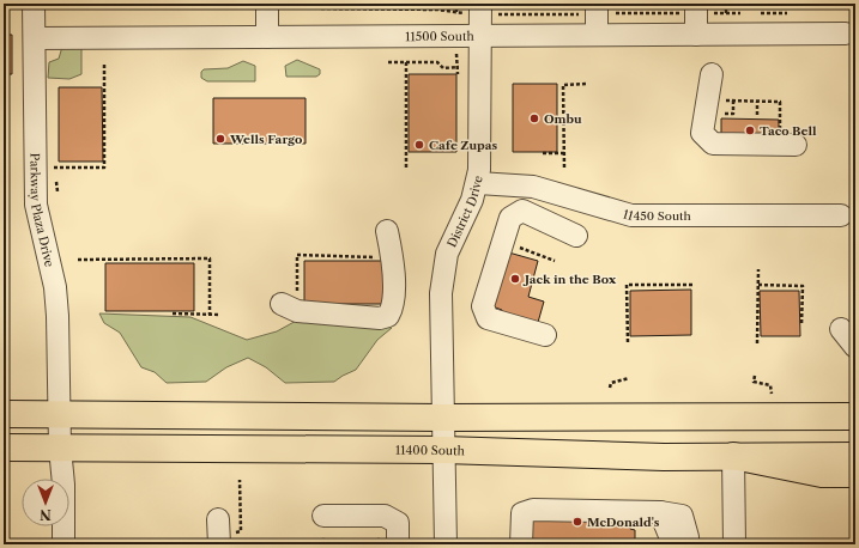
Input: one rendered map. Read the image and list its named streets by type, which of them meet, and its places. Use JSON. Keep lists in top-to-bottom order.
{
  "streets": {
    "main road": ["11400 South"],
    "street": [
      "11500 South",
      "Parkway Plaza Drive",
      "District Drive",
      "11450 South"
    ]
  },
  "crossings": [
    ["11500 South", "Parkway Plaza Drive"],
    ["11500 South", "District Drive"],
    ["Parkway Plaza Drive", "11400 South"],
    ["District Drive", "11450 South"],
    ["District Drive", "11400 South"]
  ],
  "places": [
    "Ombu",
    "Taco Bell",
    "Wells Fargo",
    "Cafe Zupas",
    "Jack in the Box",
    "McDonald's"
  ],
  "north": "bottom"
}
